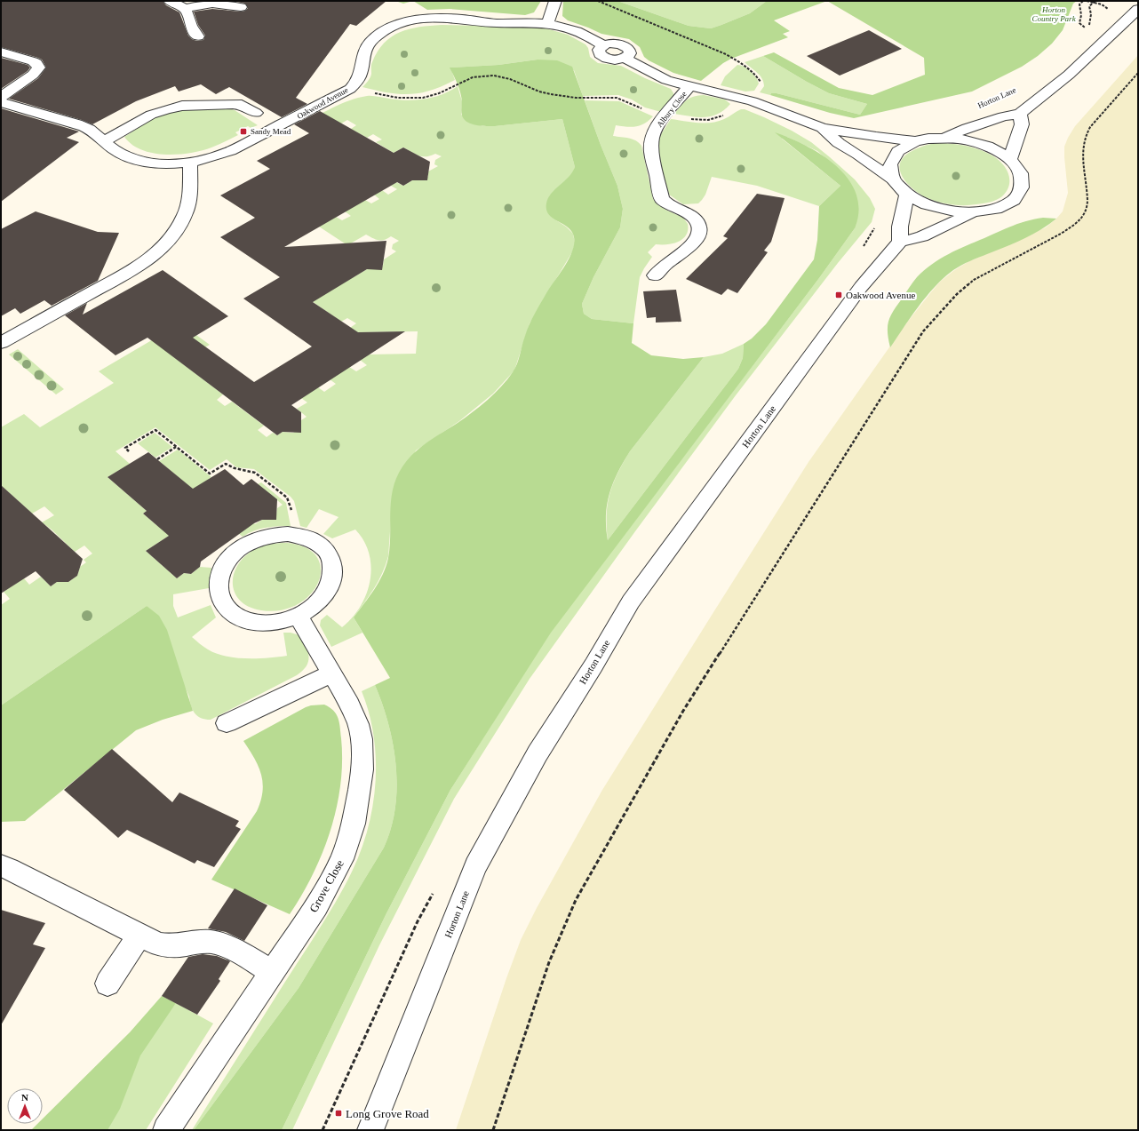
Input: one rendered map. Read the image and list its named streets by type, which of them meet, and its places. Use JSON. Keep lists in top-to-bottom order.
{
  "streets": {
    "street": [
      "Horton Lane",
      "Oakwood Avenue",
      "Albury Close",
      "Grove Close"
    ]
  },
  "crossings": [
    ["Horton Lane", "Oakwood Avenue"],
    ["Oakwood Avenue", "Albury Close"]
  ],
  "parks": ["Horton Country Park"],
  "places": {
    "transit": ["Sandy Mead", "Oakwood Avenue", "Long Grove Road"]
  },
  "north": "top"
}
